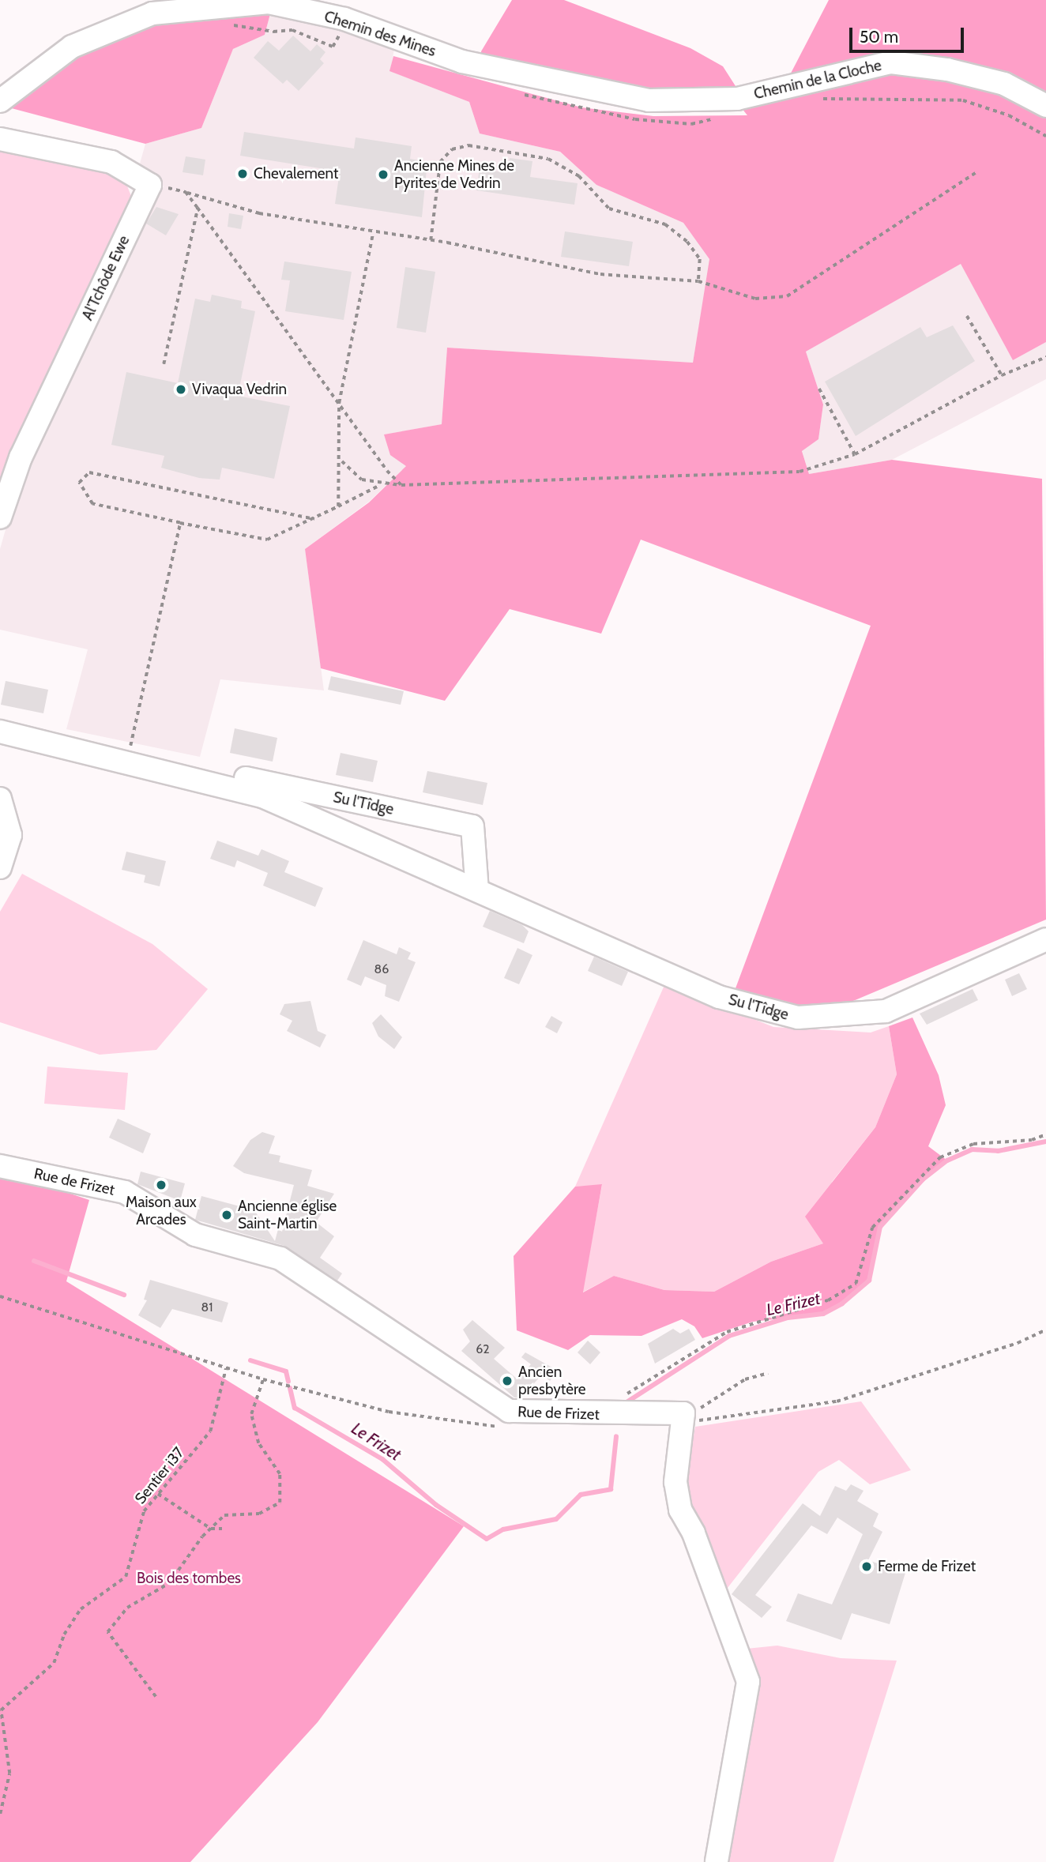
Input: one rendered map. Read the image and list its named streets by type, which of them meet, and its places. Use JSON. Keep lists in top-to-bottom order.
{
  "streets": {
    "street": [
      "Chemin des Mines",
      "Chemin de la Cloche",
      "Al'Tchôde Ewe",
      "Su l'Tîdge",
      "Rue de Frizet"
    ],
    "path": ["Sentier i37"]
  },
  "crossings": [
    ["Chemin des Mines", "Chemin de la Cloche"]
  ],
  "water": ["Le Frizet"],
  "parks": ["Bois des tombes"],
  "places": [
    "Chevalement",
    "Ancienne Mines de Pyrites de Vedrin",
    "Vivaqua Vedrin",
    "Maison aux Arcades",
    "Ancienne église Saint-Martin",
    "Ancien presbytère",
    "Ferme de Frizet"
  ],
  "house_numbers": ["86", "81", "62"],
  "scale_bar": "50 m"
}
